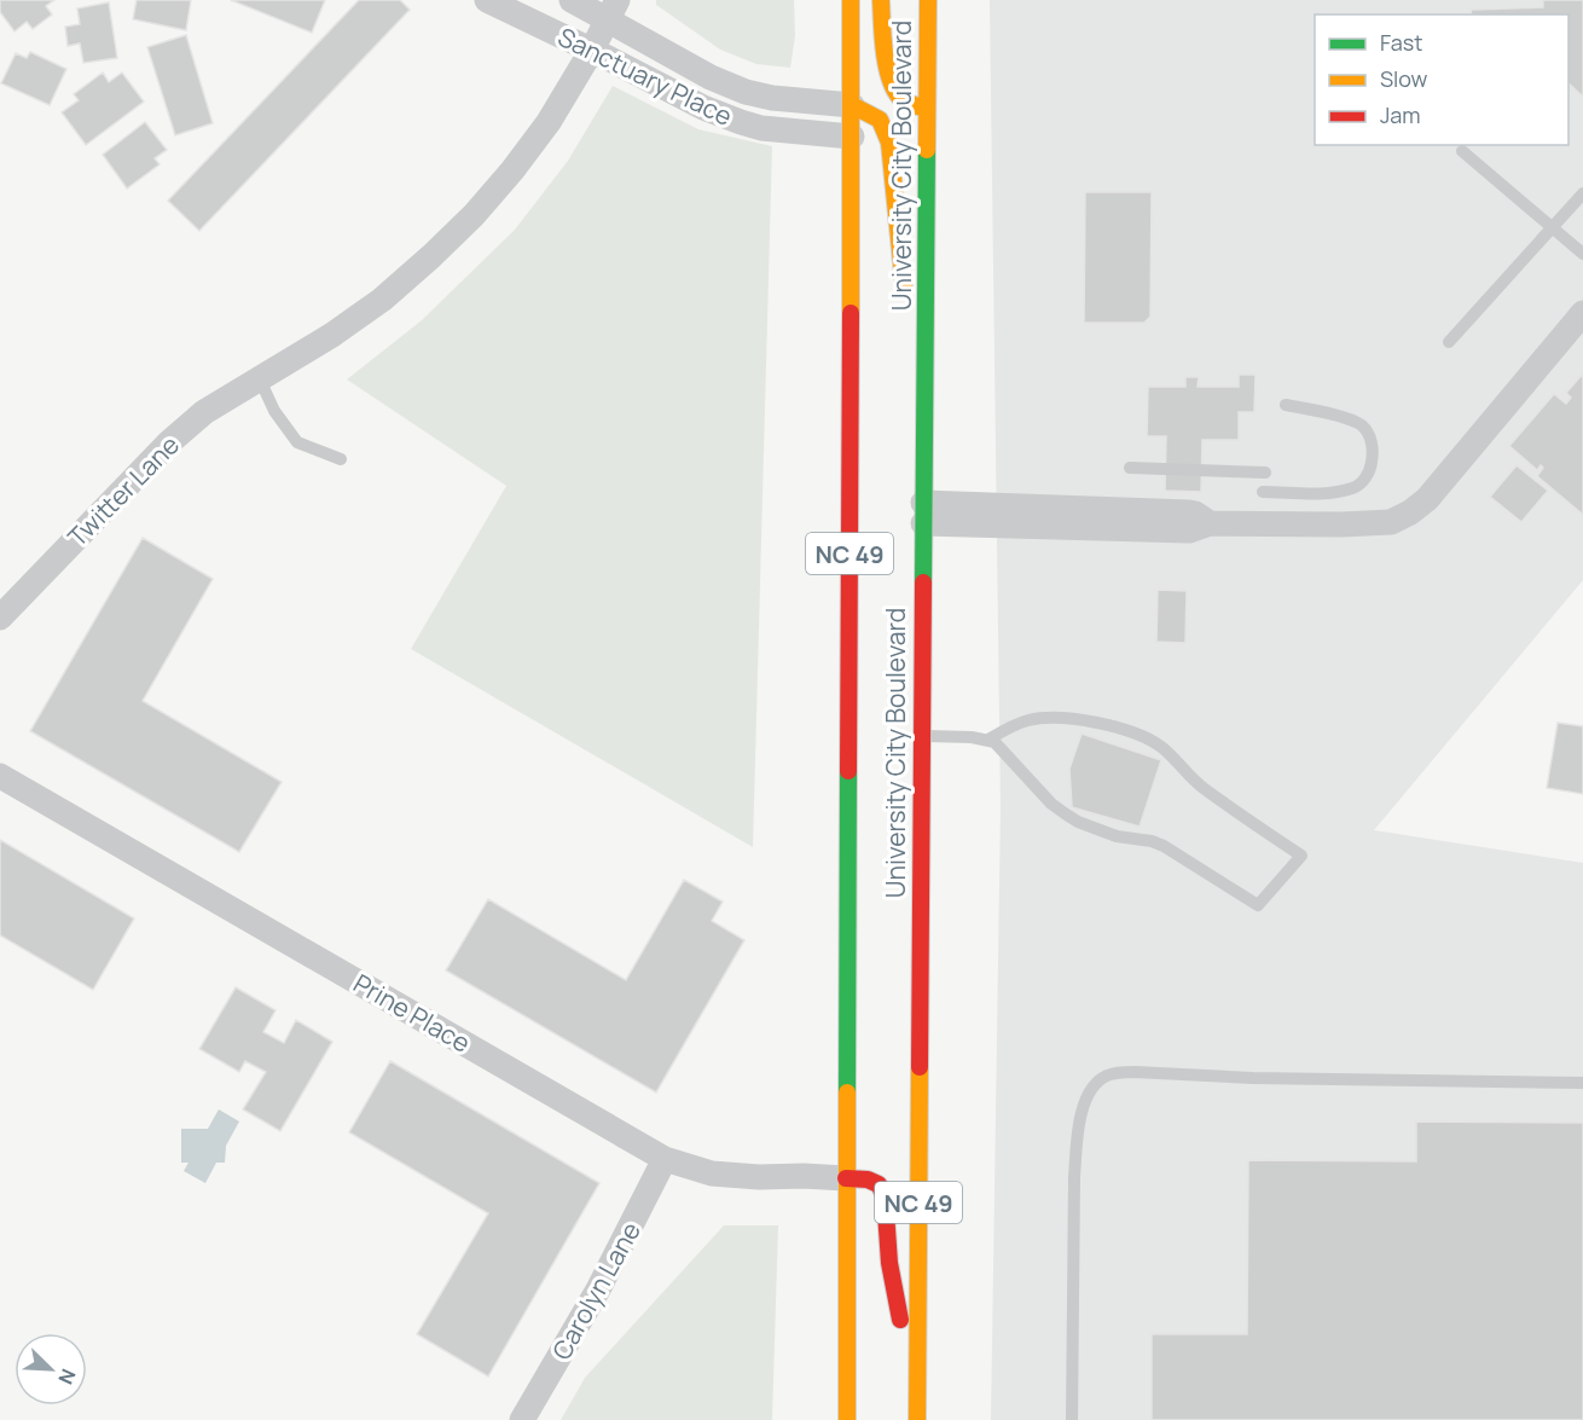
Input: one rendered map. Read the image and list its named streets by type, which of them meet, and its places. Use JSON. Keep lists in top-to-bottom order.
{
  "streets": {
    "main road": ["University City Boulevard", "NC 49"],
    "street": [
      "Sanctuary Place",
      "Twitter Lane",
      "Prine Place",
      "Carolyn Lane"
    ]
  },
  "crossings": [
    ["Sanctuary Place", "University City Boulevard"],
    ["Sanctuary Place", "Twitter Lane"],
    ["University City Boulevard", "Prine Place"],
    ["Prine Place", "Carolyn Lane"]
  ],
  "legend": ["Fast", "Slow", "Jam"],
  "north": "bottom right"
}
